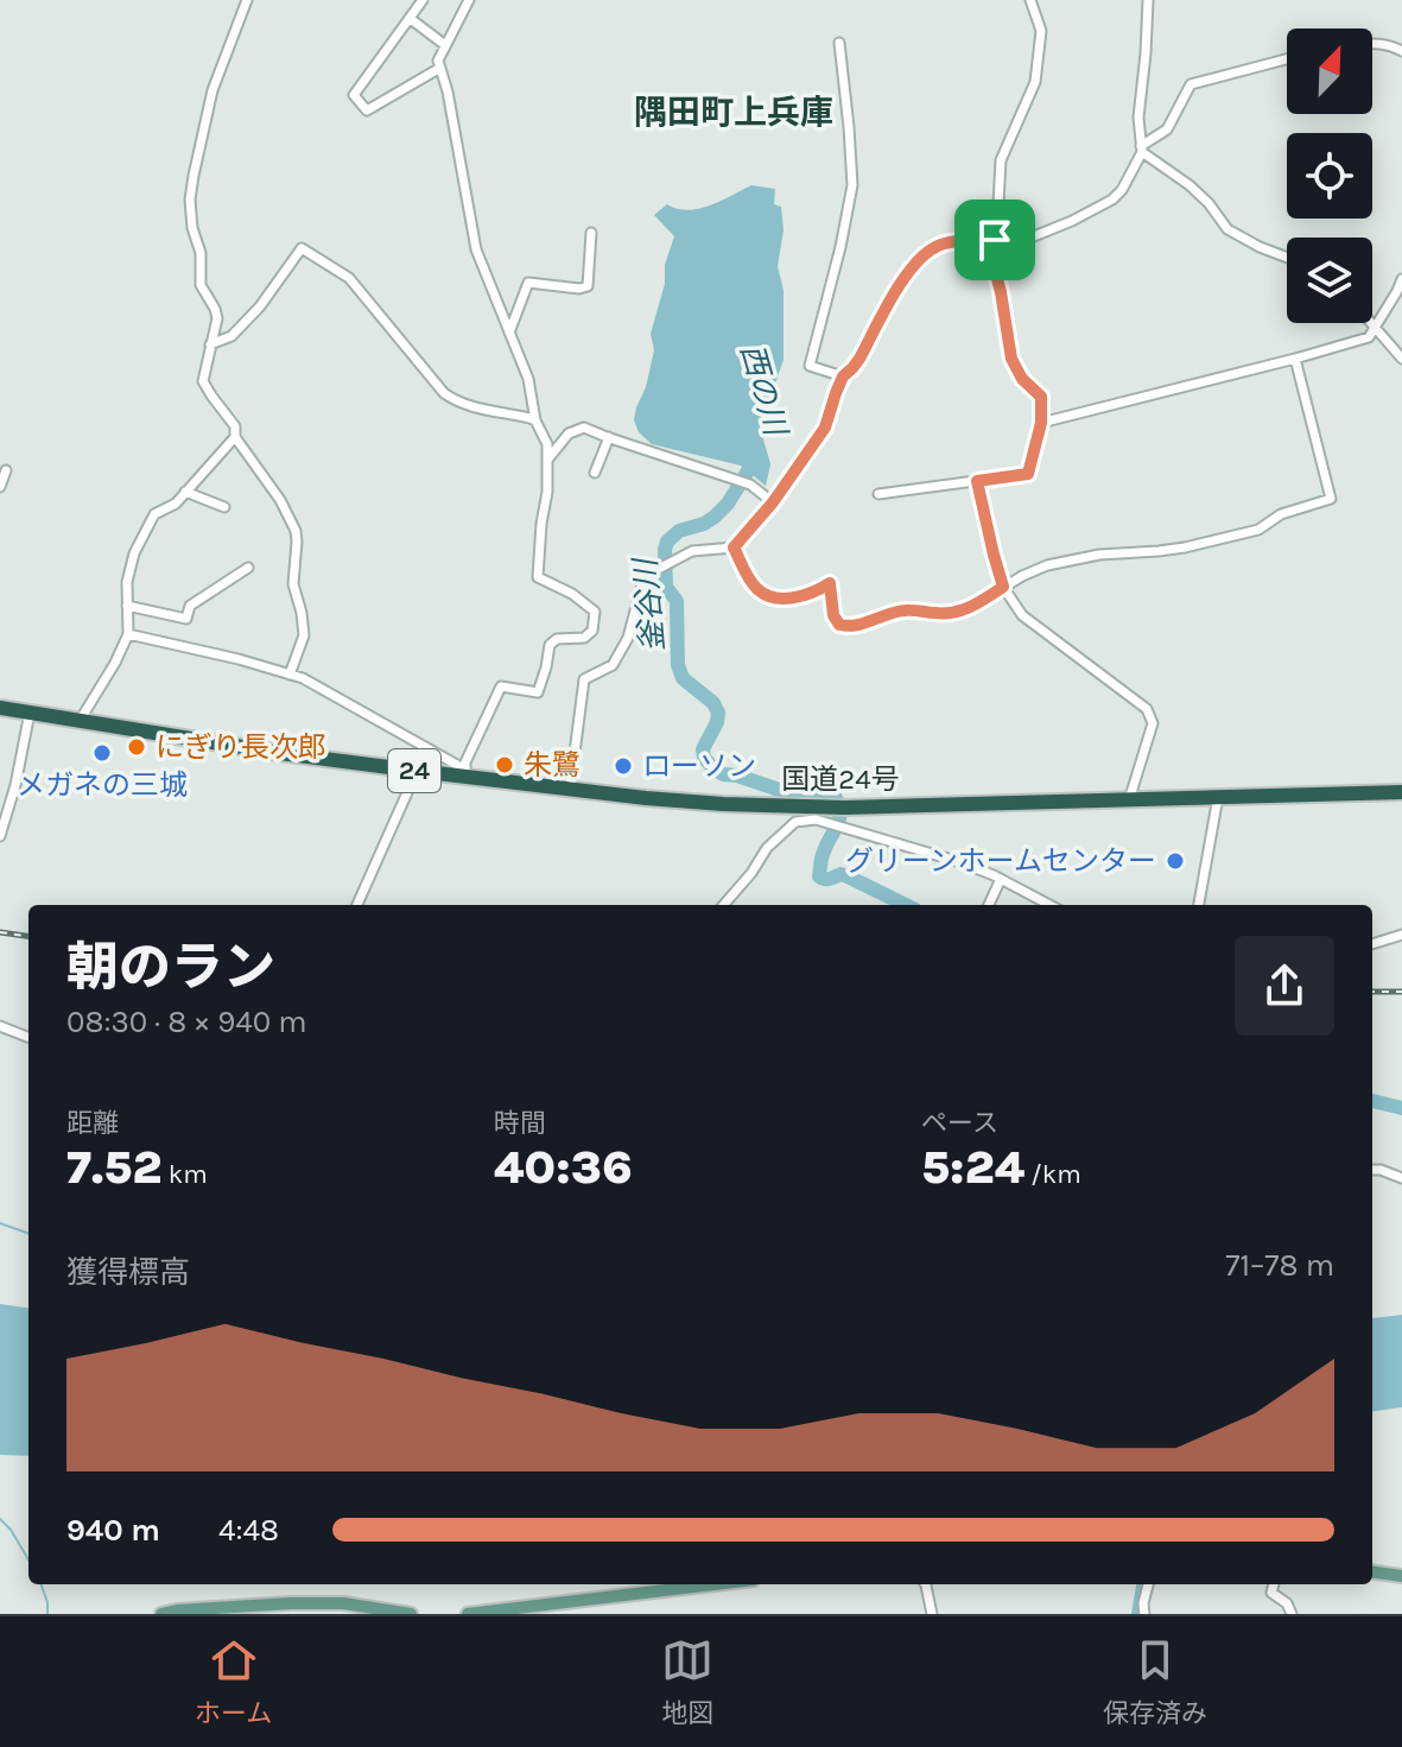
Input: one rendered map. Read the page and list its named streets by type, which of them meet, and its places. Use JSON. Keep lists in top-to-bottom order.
{
  "streets": {
    "highway": ["24", "国道24号"]
  },
  "districts": ["隅田町上兵庫"],
  "water": ["西の川", "釜谷川"],
  "places": [
    "にぎり長次郎",
    "メガネの三城",
    "朱鷺",
    "ローソン",
    "グリーンホームセンター"
  ],
  "north": "top right",
  "page": {
    "heading": ["朝のラン", "08:30 · 8 × 940 m"],
    "stats": [
      ["距離", "7.52 km"],
      ["時間", "40:36"],
      ["ペース", "5:24 /km"]
    ],
    "chart": ["獲得標高", "71–78 m"],
    "list": [
      {
        "name": "940 m",
        "note": "4:48"
      }
    ],
    "tabs": ["ホーム", "地図", "保存済み"]
  }
}
